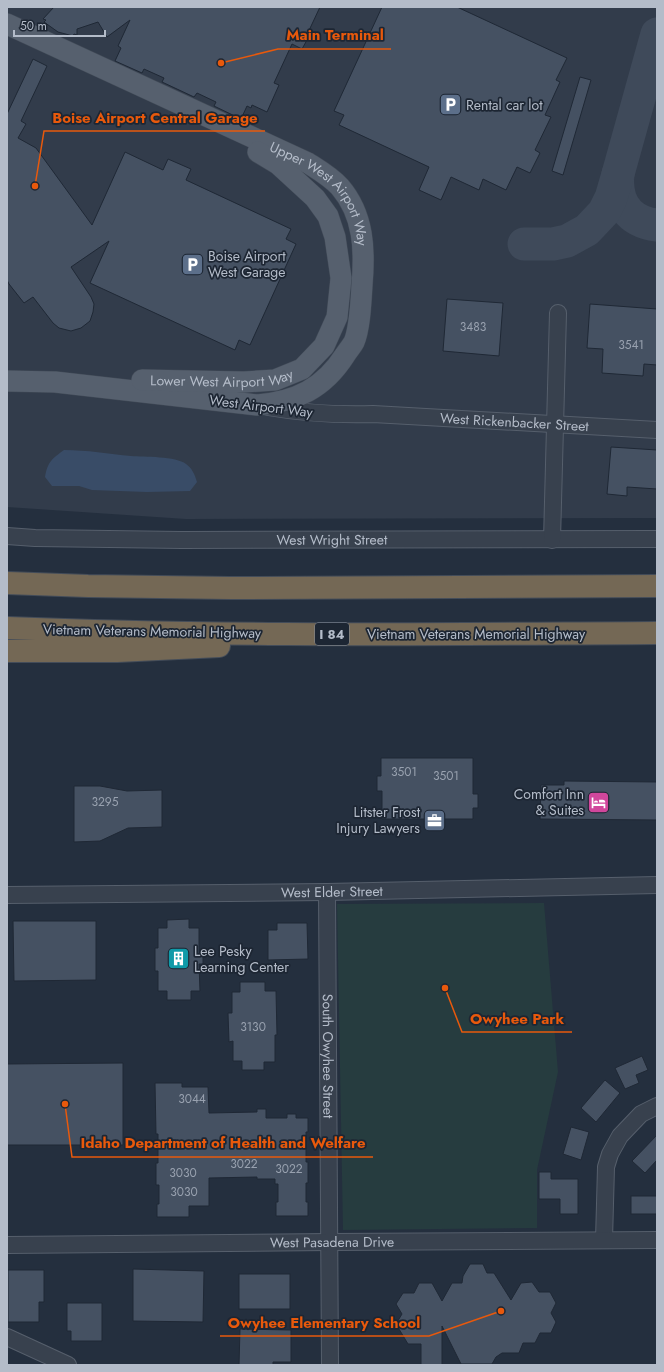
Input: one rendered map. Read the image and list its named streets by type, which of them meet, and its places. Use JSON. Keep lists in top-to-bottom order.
{
  "streets": {
    "highway": ["Vietnam Veterans Memorial Highway", "I 84"],
    "main road": ["Upper West Airport Way", "Lower West Airport Way", "West Airport Way"],
    "street": [
      "West Rickenbacker Street",
      "West Wright Street",
      "West Elder Street",
      "South Owyhee Street",
      "West Pasadena Drive"
    ]
  },
  "crossings": [
    ["Upper West Airport Way", "West Airport Way"],
    ["Lower West Airport Way", "West Airport Way"],
    ["West Airport Way", "West Rickenbacker Street"],
    ["West Elder Street", "South Owyhee Street"],
    ["South Owyhee Street", "West Pasadena Drive"]
  ],
  "places": {
    "other": [
      "Main Terminal",
      "Boise Airport Central Garage",
      "Owyhee Park",
      "Idaho Department of Health and Welfare",
      "Owyhee Elementary School"
    ],
    "parking": ["Rental car lot", "Boise Airport West Garage"],
    "hotel": ["Comfort Inn & Suites"],
    "office": ["Litster Frost Injury Lawyers"],
    "building": ["Lee Pesky Learning Center"]
  },
  "house_numbers": [
    "3483",
    "3541",
    "3501",
    "3501",
    "3295",
    "3130",
    "3044",
    "3022",
    "3022",
    "3030",
    "3030"
  ],
  "scale_bar": "50 m"
}
